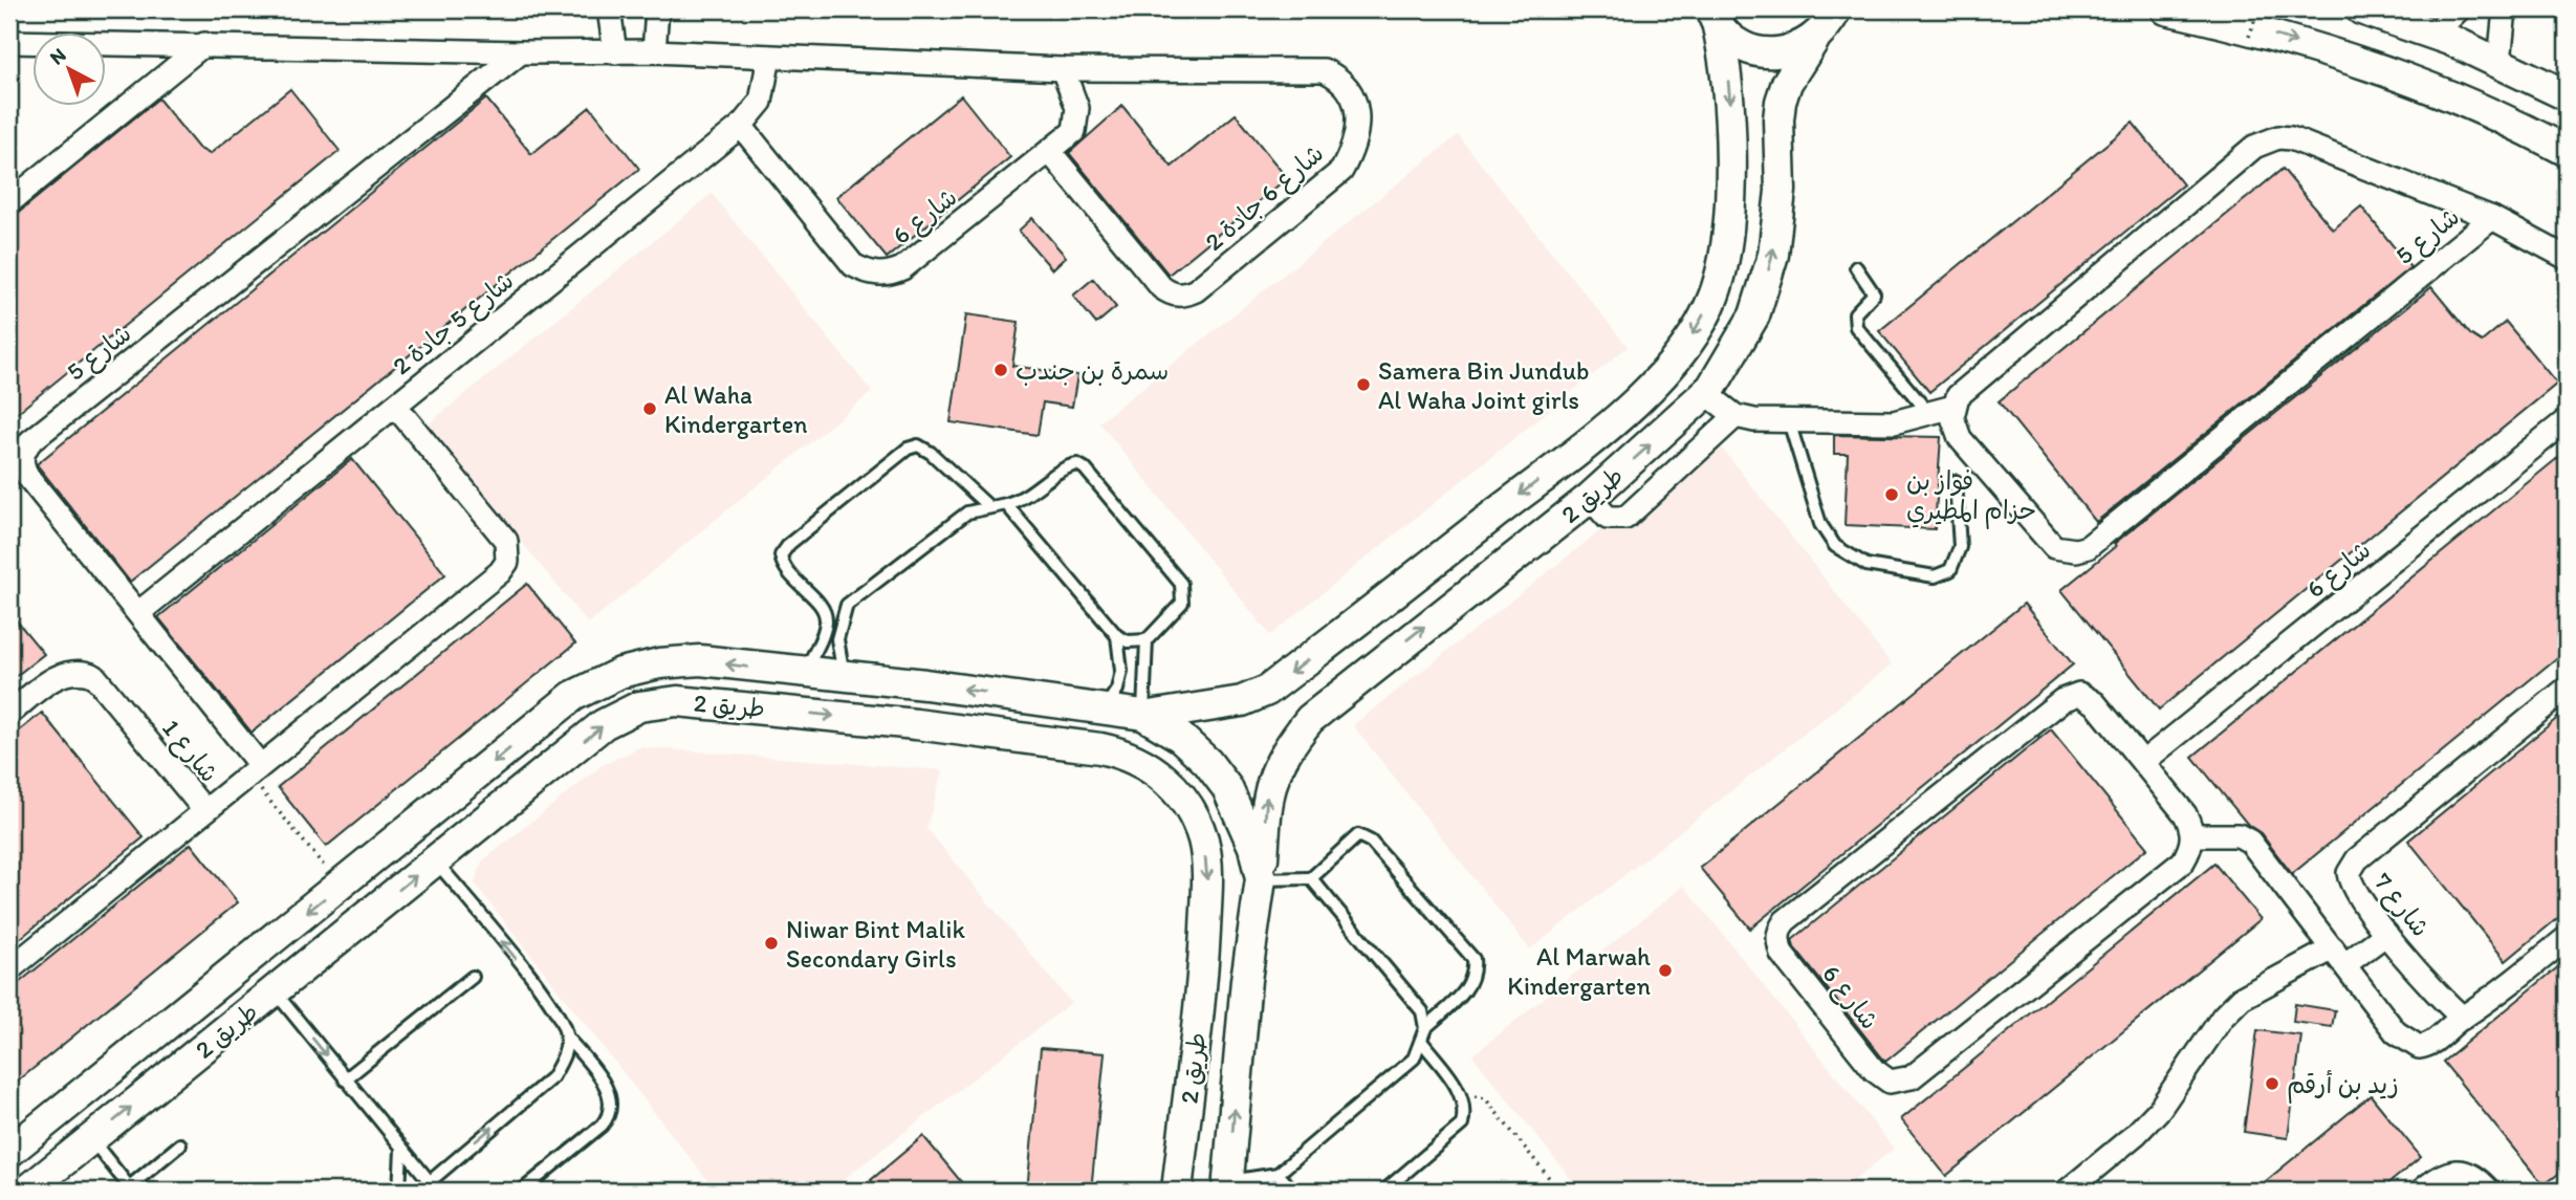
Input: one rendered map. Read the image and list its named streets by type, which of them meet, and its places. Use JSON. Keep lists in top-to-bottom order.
{
  "streets": {
    "street": [
      "شارع 6 جادة 2",
      "شارع 6",
      "شارع 5",
      "شارع 5 جادة 2",
      "طريق 2",
      "شارع 1",
      "شارع 7"
    ]
  },
  "crossings": [
    ["شارع 6 جادة 2", "شارع 6"],
    ["شارع 6", "شارع 5 جادة 2"],
    ["شارع 5", "شارع 5 جادة 2"]
  ],
  "places": [
    "سمرة بن جندب",
    "Samera Bin Jundub Al Waha Joint girls",
    "Al Waha Kindergarten",
    "فواز بن حزام المطيري",
    "Niwar Bint Malik Secondary Girls",
    "Al Marwah Kindergarten",
    "زيد بن أرقم"
  ],
  "north": "top left"
}
